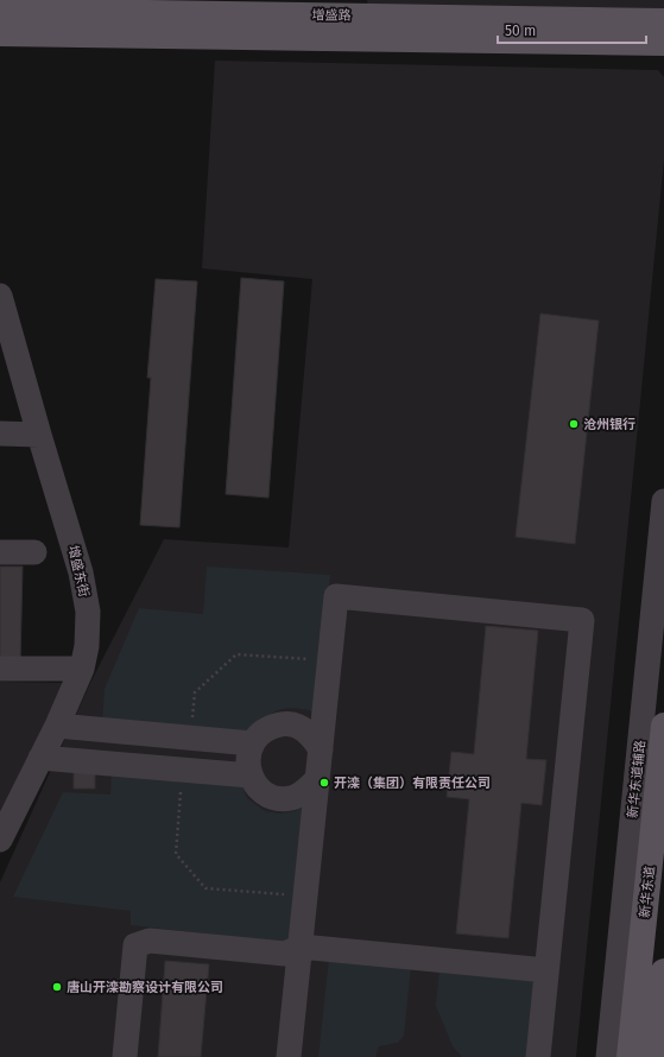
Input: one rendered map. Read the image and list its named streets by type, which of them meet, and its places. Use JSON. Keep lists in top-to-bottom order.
{
  "streets": {
    "main road": ["增盛路", "新华东道"],
    "street": ["增盛东街", "新华东道辅路"]
  },
  "crossings": [
    ["新华东道辅路", "新华东道"]
  ],
  "places": ["沧州银行", "开滦（集团）有限责任公司", "唐山开滦勘察设计有限公司"],
  "scale_bar": "50 m"
}
